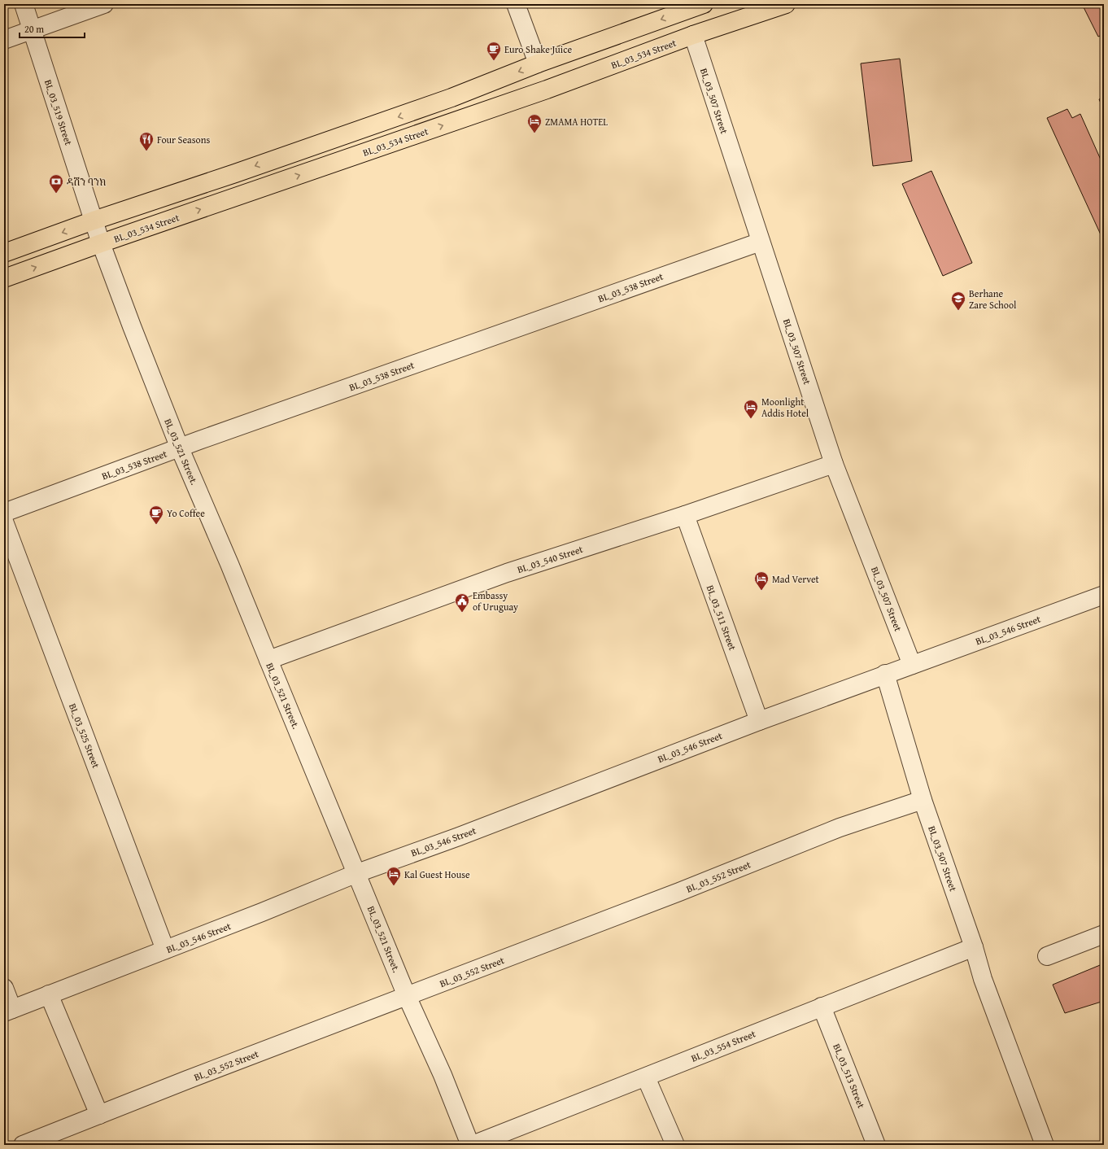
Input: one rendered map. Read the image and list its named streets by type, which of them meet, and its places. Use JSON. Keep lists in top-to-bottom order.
{
  "streets": {
    "main road": ["BL_03_534 Street"],
    "street": [
      "BL_03_507 Street",
      "BL_03_519 Street",
      "BL_03_538 Street",
      "BL_03_521 Street.",
      "BL_03_540 Street",
      "BL_03_511 Street",
      "BL_03_546 Street",
      "BL_03_525 Street",
      "BL_03_552 Street",
      "BL_03_554 Street",
      "BL_03_513 Street"
    ]
  },
  "crossings": [
    ["BL_03_534 Street", "BL_03_507 Street"],
    ["BL_03_534 Street", "BL_03_519 Street"],
    ["BL_03_534 Street", "BL_03_521 Street."],
    ["BL_03_507 Street", "BL_03_538 Street"],
    ["BL_03_507 Street", "BL_03_540 Street"],
    ["BL_03_507 Street", "BL_03_546 Street"],
    ["BL_03_507 Street", "BL_03_552 Street"],
    ["BL_03_507 Street", "BL_03_554 Street"],
    ["BL_03_519 Street", "BL_03_521 Street."],
    ["BL_03_538 Street", "BL_03_521 Street."],
    ["BL_03_521 Street.", "BL_03_540 Street"],
    ["BL_03_521 Street.", "BL_03_546 Street"],
    ["BL_03_521 Street.", "BL_03_552 Street"],
    ["BL_03_540 Street", "BL_03_511 Street"],
    ["BL_03_511 Street", "BL_03_546 Street"],
    ["BL_03_546 Street", "BL_03_525 Street"],
    ["BL_03_554 Street", "BL_03_513 Street"]
  ],
  "places": {
    "cafe": ["Euro Shake Juice", "Yo Coffee"],
    "hotel": [
      "ZMAMA HOTEL",
      "Moonlight Addis Hotel",
      "Mad Vervet",
      "Kal Guest House"
    ],
    "restaurant": ["Four Seasons"],
    "bank": ["ዳሽን ባንክ"],
    "school or university": ["Berhane Zare School"],
    "public building": ["Embassy of Uruguay"]
  },
  "scale_bar": "20 m"
}
